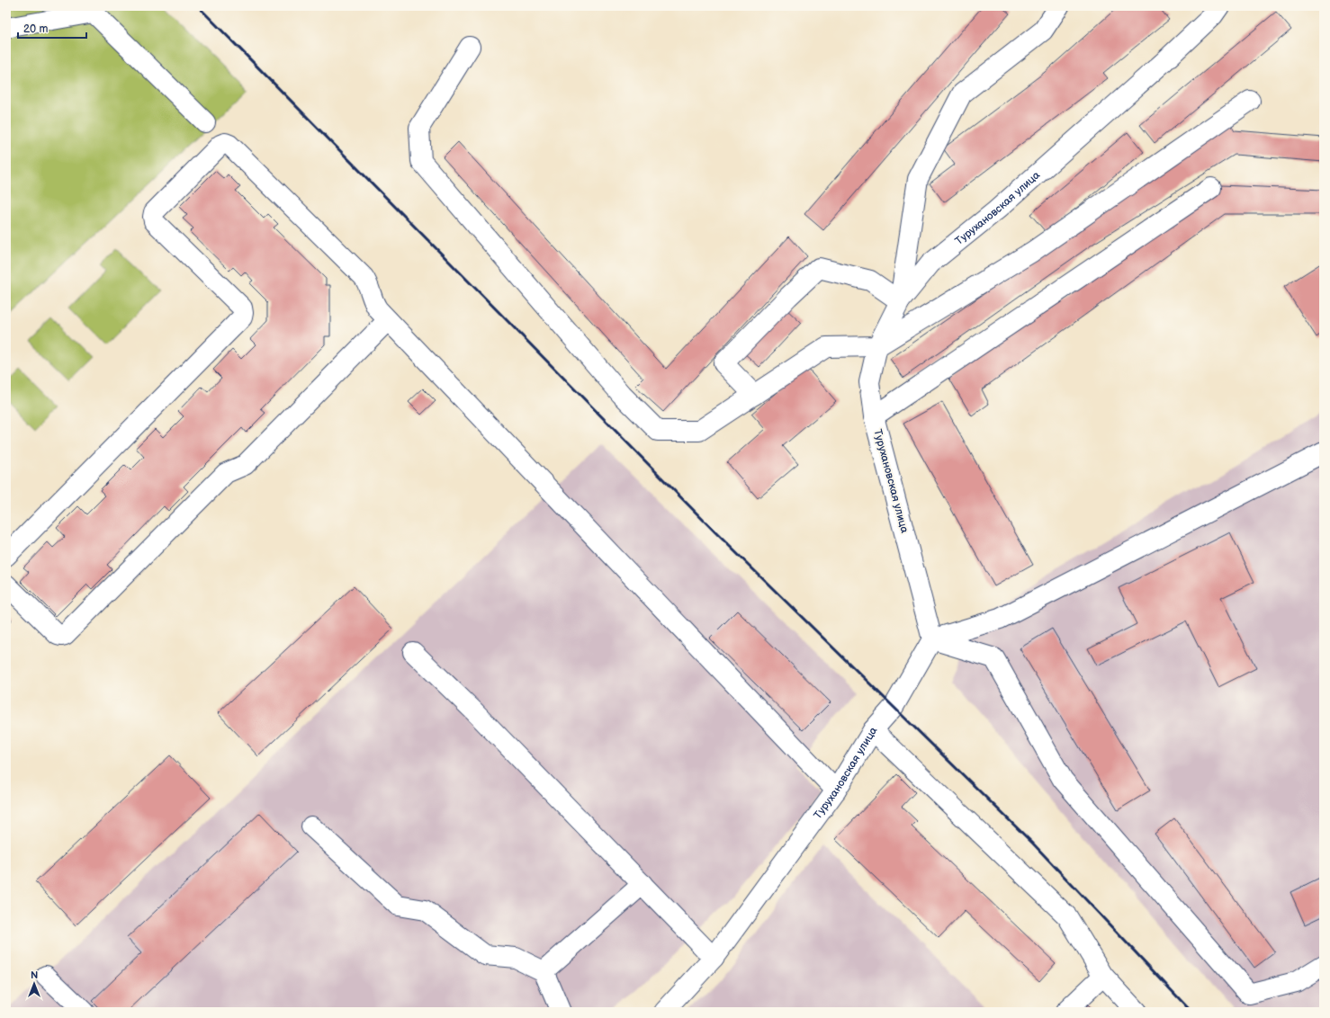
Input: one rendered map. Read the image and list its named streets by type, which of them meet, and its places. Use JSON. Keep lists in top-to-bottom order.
{
  "streets": {
    "street": ["Турухановская улица"]
  },
  "scale_bar": "20 m",
  "north": "top"
}
